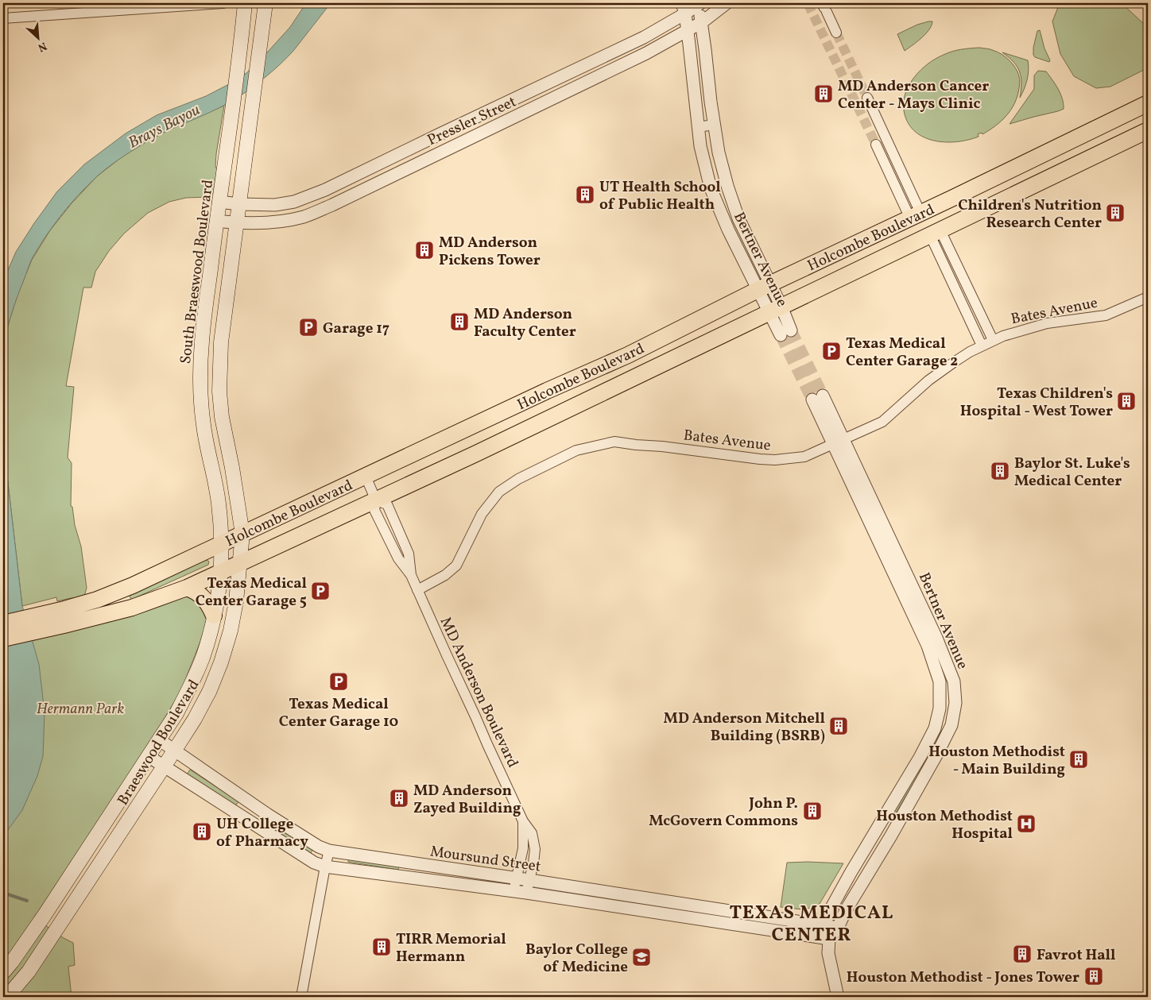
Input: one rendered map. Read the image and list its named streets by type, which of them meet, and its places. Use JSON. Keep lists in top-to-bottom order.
{
  "streets": {
    "main road": ["Holcombe Boulevard", "South Braeswood Boulevard", "Braeswood Boulevard"],
    "street": [
      "Pressler Street",
      "Bertner Avenue",
      "Bates Avenue",
      "MD Anderson Boulevard",
      "Moursund Street"
    ]
  },
  "crossings": [
    ["Pressler Street", "Bertner Avenue"],
    ["Pressler Street", "South Braeswood Boulevard"],
    ["Holcombe Boulevard", "Bertner Avenue"],
    ["Holcombe Boulevard", "South Braeswood Boulevard"],
    ["Holcombe Boulevard", "MD Anderson Boulevard"],
    ["Holcombe Boulevard", "Braeswood Boulevard"],
    ["Bertner Avenue", "Bates Avenue"],
    ["Bertner Avenue", "Moursund Street"],
    ["South Braeswood Boulevard", "Braeswood Boulevard"],
    ["Bates Avenue", "MD Anderson Boulevard"],
    ["MD Anderson Boulevard", "Moursund Street"],
    ["Braeswood Boulevard", "Moursund Street"]
  ],
  "districts": ["TEXAS MEDICAL CENTER"],
  "water": ["Brays Bayou"],
  "parks": ["Hermann Park"],
  "places": {
    "building": [
      "MD Anderson Cancer Center - Mays Clinic",
      "UT Health School of Public Health",
      "Children's Nutrition Research Center",
      "MD Anderson Pickens Tower",
      "MD Anderson Faculty Center",
      "Texas Children's Hospital - West Tower",
      "Baylor St. Luke's Medical Center",
      "MD Anderson Mitchell Building (BSRB)",
      "Houston Methodist - Main Building",
      "MD Anderson Zayed Building",
      "John P. McGovern Commons",
      "UH College of Pharmacy",
      "TIRR Memorial Hermann",
      "Favrot Hall",
      "Houston Methodist - Jones Tower"
    ],
    "parking": [
      "Garage 17",
      "Texas Medical Center Garage 2",
      "Texas Medical Center Garage 5",
      "Texas Medical Center Garage 10"
    ],
    "hospital": ["Houston Methodist Hospital"],
    "school or university": ["Baylor College of Medicine"]
  },
  "north": "bottom right"
}
